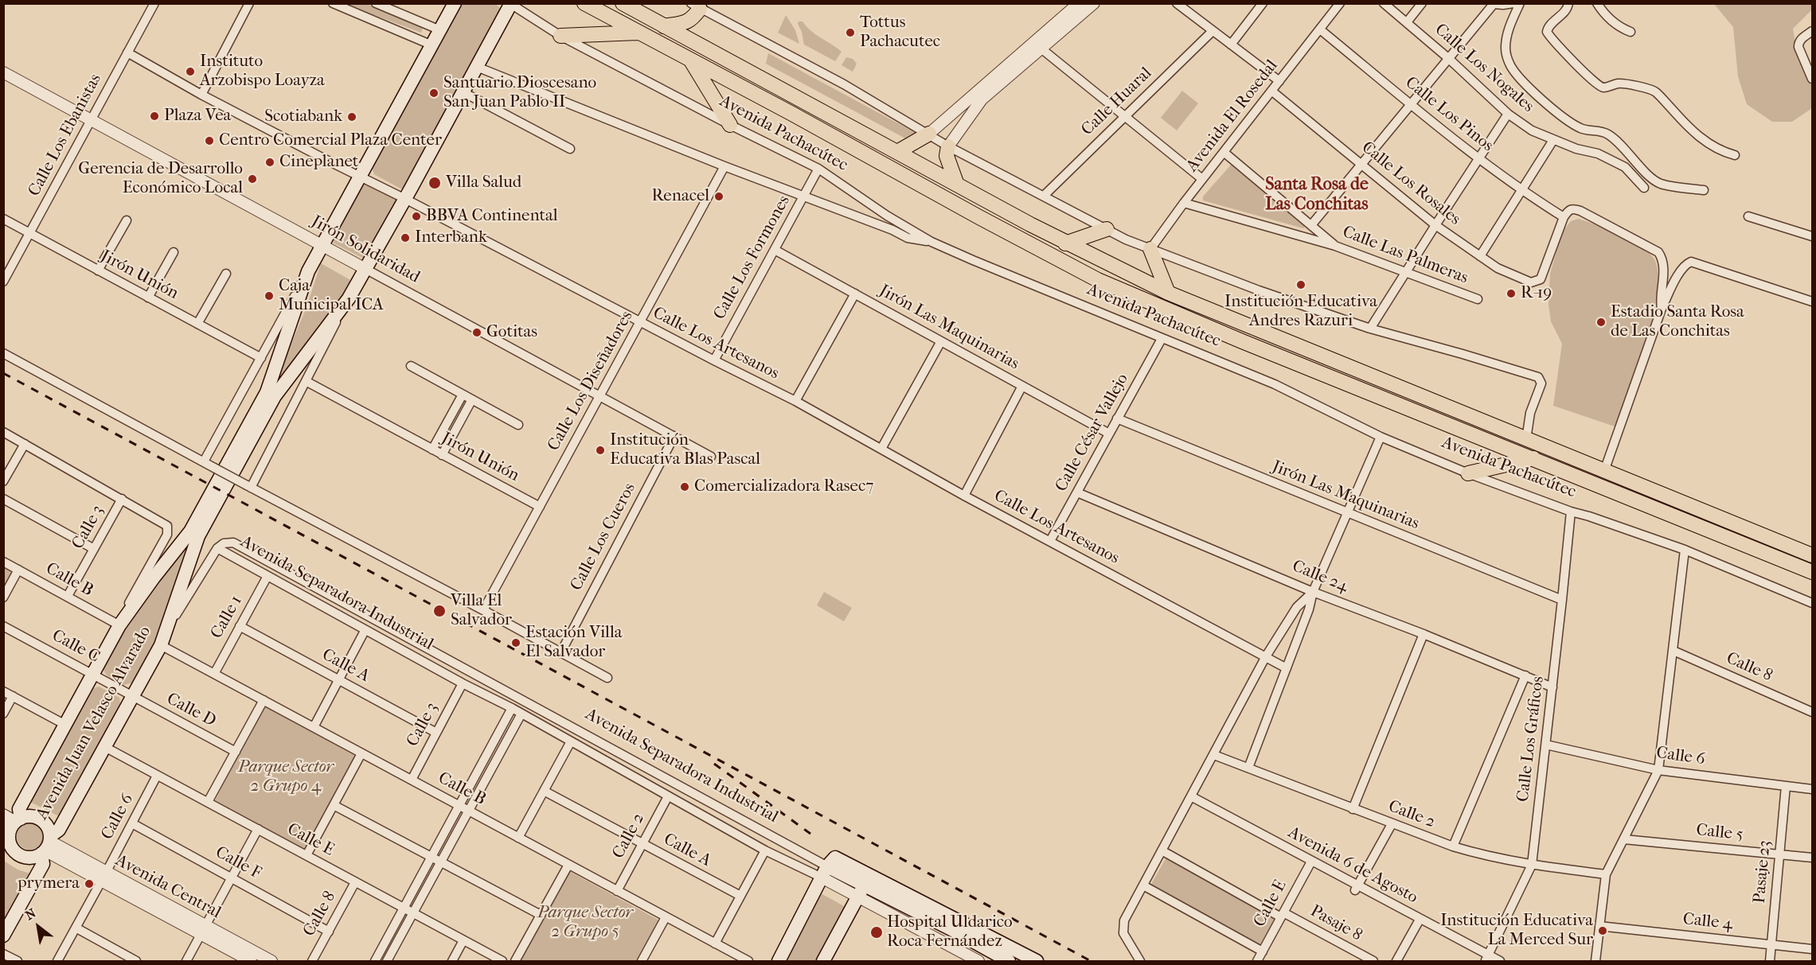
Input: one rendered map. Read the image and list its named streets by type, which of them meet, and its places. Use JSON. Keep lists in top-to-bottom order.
{
  "streets": {
    "main road": ["Avenida Pachacútec", "Avenida Separadora Industrial", "Avenida Juan Velasco Alvarado"],
    "street": [
      "Calle Los Nogales",
      "Calle Huaral",
      "Calle Los Pinos",
      "Avenida El Rosedal",
      "Calle Los Ebanistas",
      "Calle Los Rosales",
      "Jirón Solidaridad",
      "Calle Las Palmeras",
      "Calle Los Formones",
      "Jirón Unión",
      "Jirón Las Maquinarias",
      "Calle Los Artesanos",
      "Calle Los Diseñadores",
      "Calle César Vallejo",
      "Calle 3",
      "Calle Los Cueros",
      "Calle 24",
      "Calle B",
      "Calle 1",
      "Calle C",
      "Calle A",
      "Calle 8",
      "Calle D",
      "Calle Los Gráficos",
      "Calle 6",
      "Calle 2",
      "Calle 5",
      "Calle E",
      "Calle F",
      "Avenida 6 de Agosto",
      "Pasaje 23",
      "Avenida Central",
      "Calle 4",
      "Pasaje 8"
    ]
  },
  "crossings": [
    ["Calle Los Pinos", "Avenida El Rosedal"],
    ["Calle Los Pinos", "Calle Los Rosales"],
    ["Avenida El Rosedal", "Calle Los Rosales"],
    ["Avenida El Rosedal", "Calle Las Palmeras"],
    ["Avenida Pachacútec", "Calle Los Formones"],
    ["Avenida Pachacútec", "Calle César Vallejo"],
    ["Avenida Pachacútec", "Avenida Juan Velasco Alvarado"],
    ["Avenida Pachacútec", "Calle Los Gráficos"],
    ["Calle Los Ebanistas", "Jirón Solidaridad"],
    ["Calle Los Ebanistas", "Jirón Unión"],
    ["Calle Los Ebanistas", "Calle Los Artesanos"],
    ["Jirón Solidaridad", "Calle Los Diseñadores"],
    ["Jirón Solidaridad", "Calle Los Cueros"],
    ["Jirón Solidaridad", "Avenida Juan Velasco Alvarado"],
    ["Calle Los Formones", "Jirón Las Maquinarias"],
    ["Calle Los Formones", "Calle Los Artesanos"],
    ["Jirón Unión", "Calle Los Diseñadores"],
    ["Jirón Unión", "Avenida Juan Velasco Alvarado"],
    ["Jirón Las Maquinarias", "Calle César Vallejo"],
    ["Jirón Las Maquinarias", "Calle Los Gráficos"],
    ["Calle Los Artesanos", "Calle Los Diseñadores"],
    ["Calle Los Artesanos", "Calle César Vallejo"],
    ["Calle Los Artesanos", "Avenida Juan Velasco Alvarado"],
    ["Calle César Vallejo", "Calle 24"],
    ["Calle 3", "Calle B"],
    ["Calle 3", "Avenida Separadora Industrial"],
    ["Calle 3", "Calle A"],
    ["Calle 3", "Avenida Juan Velasco Alvarado"],
    ["Calle 24", "Calle Los Gráficos"],
    ["Calle B", "Calle 1"],
    ["Calle B", "Avenida Juan Velasco Alvarado"],
    ["Calle B", "Calle 2"],
    ["Avenida Separadora Industrial", "Calle 1"],
    ["Avenida Separadora Industrial", "Avenida Juan Velasco Alvarado"],
    ["Avenida Separadora Industrial", "Calle 2"],
    ["Calle 1", "Calle A"],
    ["Calle C", "Calle D"],
    ["Calle C", "Avenida Juan Velasco Alvarado"],
    ["Calle A", "Calle 2"],
    ["Calle 8", "Calle E"],
    ["Calle 8", "Calle F"],
    ["Calle D", "Avenida Juan Velasco Alvarado"],
    ["Avenida Juan Velasco Alvarado", "Calle E"],
    ["Avenida Juan Velasco Alvarado", "Avenida Central"],
    ["Calle Los Gráficos", "Calle 6"],
    ["Calle Los Gráficos", "Calle 2"],
    ["Calle Los Gráficos", "Avenida 6 de Agosto"],
    ["Calle 6", "Calle E"],
    ["Calle 6", "Calle F"],
    ["Calle 6", "Pasaje 23"],
    ["Calle 6", "Avenida Central"],
    ["Calle 5", "Pasaje 23"],
    ["Calle E", "Avenida 6 de Agosto"],
    ["Calle E", "Pasaje 8"],
    ["Pasaje 23", "Calle 4"]
  ],
  "districts": ["Santa Rosa de Las Conchitas"],
  "parks": ["Parque Sector 2 Grupo 4", "Parque Sector 2 Grupo 5"],
  "places": [
    "Tottus Pachacutec",
    "Instituto Arzobispo Loayza",
    "Santuario Dioscesano San Juan Pablo II",
    "Plaza Vea",
    "Scotiabank",
    "Centro Comercial Plaza Center",
    "Cineplanet",
    "Gerencia de Desarrollo Económico Local",
    "Villa Salud",
    "Renacel",
    "BBVA Continental",
    "Interbank",
    "Institución Educativa Andres Razuri",
    "R-19",
    "Caja Municipal ICA",
    "Estadio Santa Rosa de Las Conchitas",
    "Gotitas",
    "Institución Educativa Blas Pascal",
    "Comercializadora Rasec7",
    "Villa El Salvador",
    "Estación Villa El Salvador",
    "prymera",
    "Institución Educativa La Merced Sur",
    "Hospital Uldarico Roca Fernández"
  ],
  "north": "top left"
}
